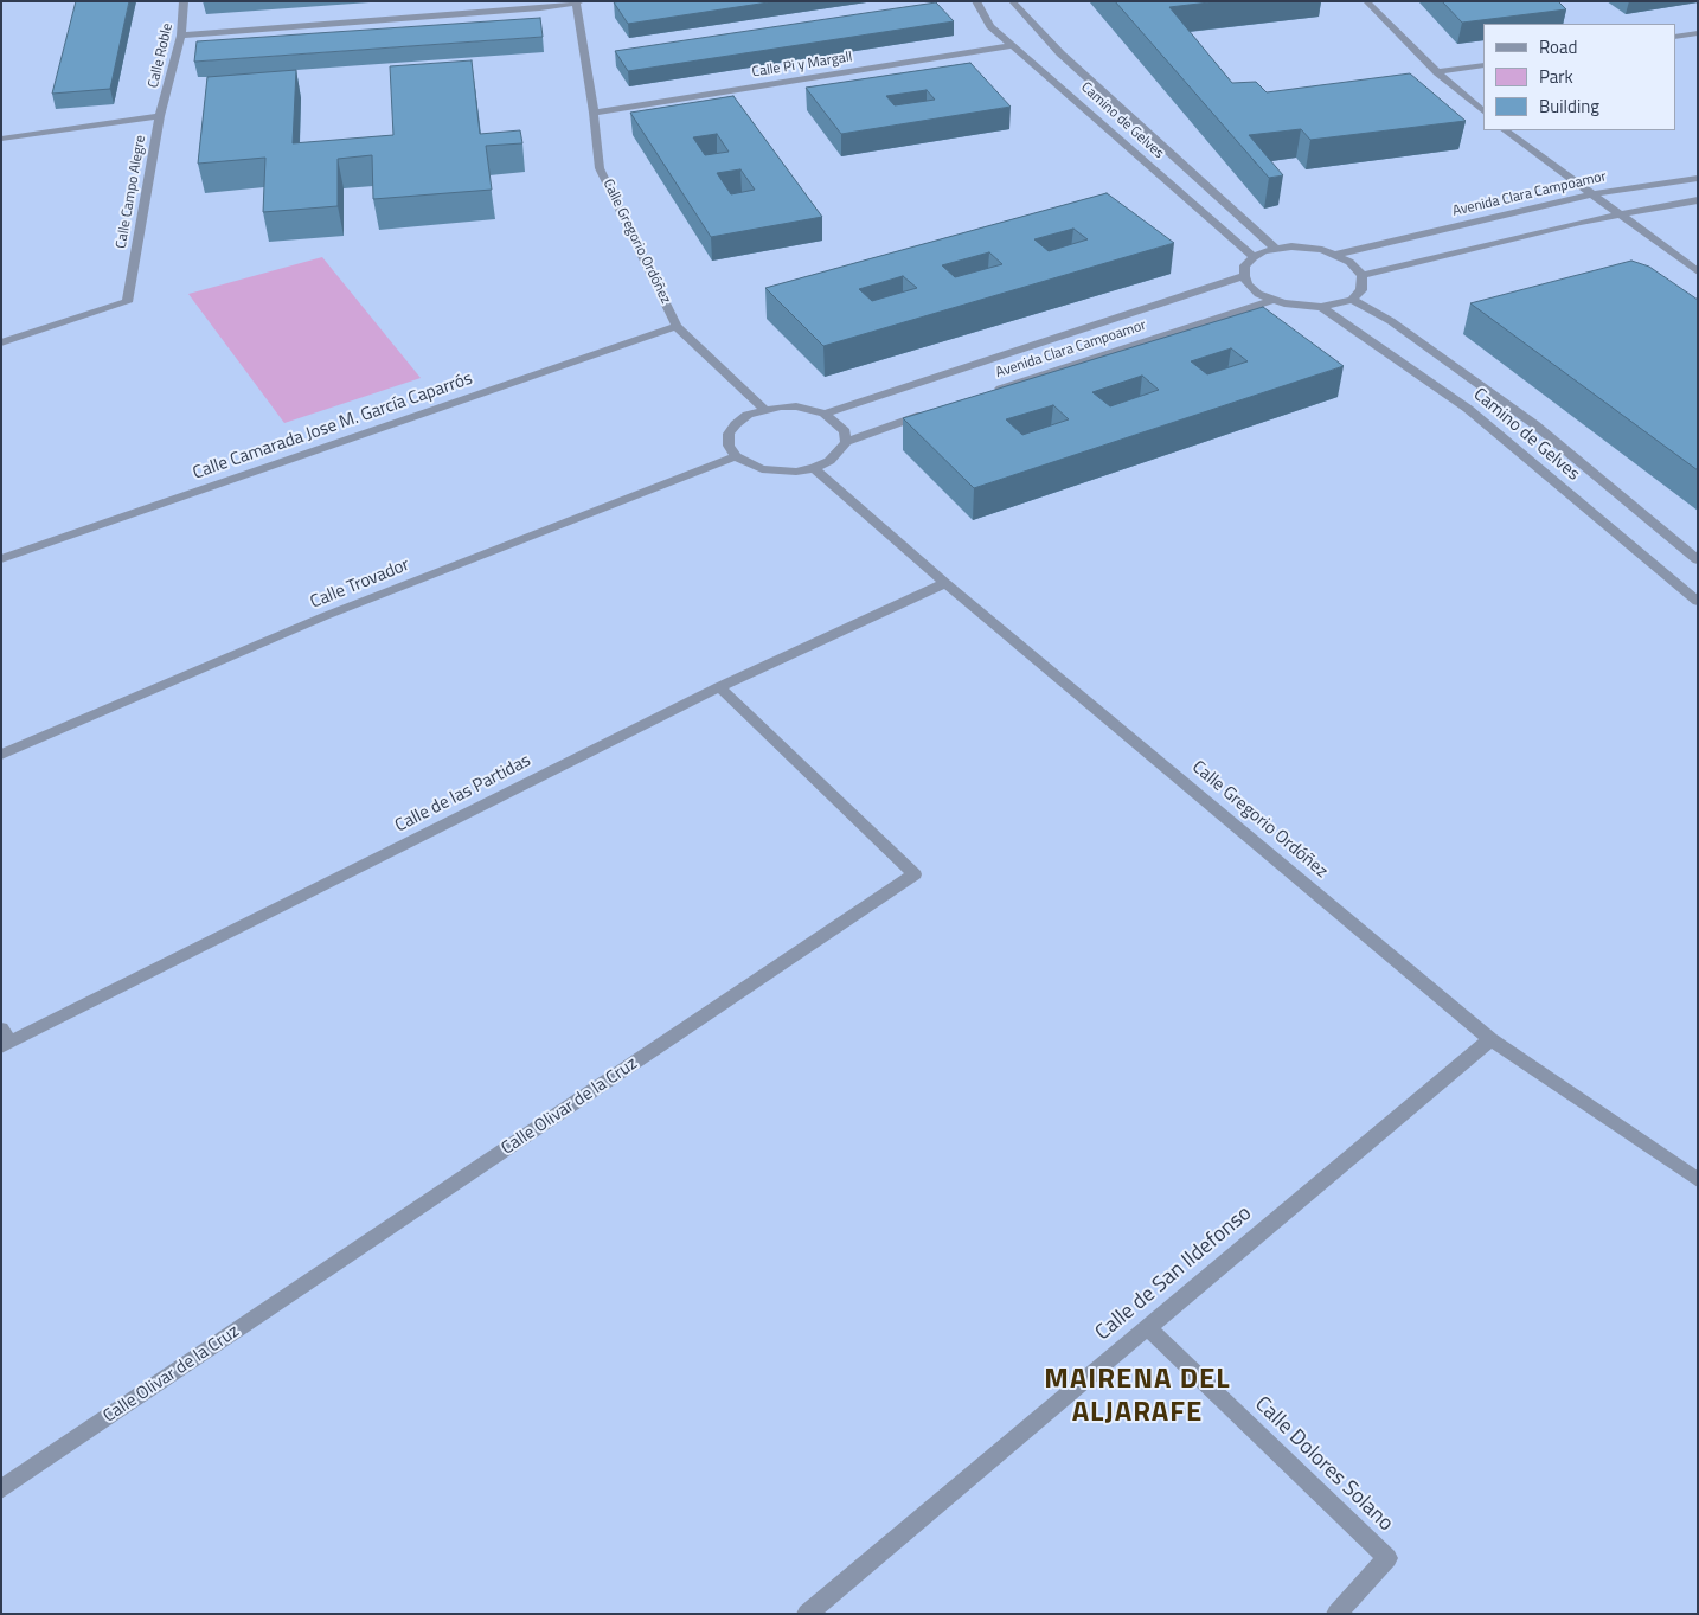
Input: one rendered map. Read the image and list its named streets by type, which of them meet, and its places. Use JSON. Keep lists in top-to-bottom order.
{
  "streets": {
    "street": [
      "Calle Roble",
      "Calle Pi y Margall",
      "Camino de Gelves",
      "Calle Campo Alegre",
      "Avenida Clara Campoamor",
      "Calle Gregorio Ordóñez",
      "Calle Camarada Jose M. García Caparrós",
      "Calle Trovador",
      "Calle de las Partidas",
      "Calle Olivar de la Cruz",
      "Calle de San Ildefonso",
      "Calle Dolores Solano"
    ]
  },
  "crossings": [
    ["Calle Roble", "Calle Campo Alegre"],
    ["Calle Pi y Margall", "Camino de Gelves"],
    ["Calle Pi y Margall", "Calle Gregorio Ordóñez"],
    ["Avenida Clara Campoamor", "Calle Gregorio Ordóñez"],
    ["Avenida Clara Campoamor", "Calle Trovador"],
    ["Calle Gregorio Ordóñez", "Calle Camarada Jose M. García Caparrós"],
    ["Calle Gregorio Ordóñez", "Calle Trovador"],
    ["Calle Gregorio Ordóñez", "Calle de las Partidas"],
    ["Calle Gregorio Ordóñez", "Calle de San Ildefonso"],
    ["Calle de las Partidas", "Calle Olivar de la Cruz"],
    ["Calle de San Ildefonso", "Calle Dolores Solano"]
  ],
  "districts": ["MAIRENA DEL ALJARAFE"],
  "legend": ["Road", "Park", "Building"]
}
